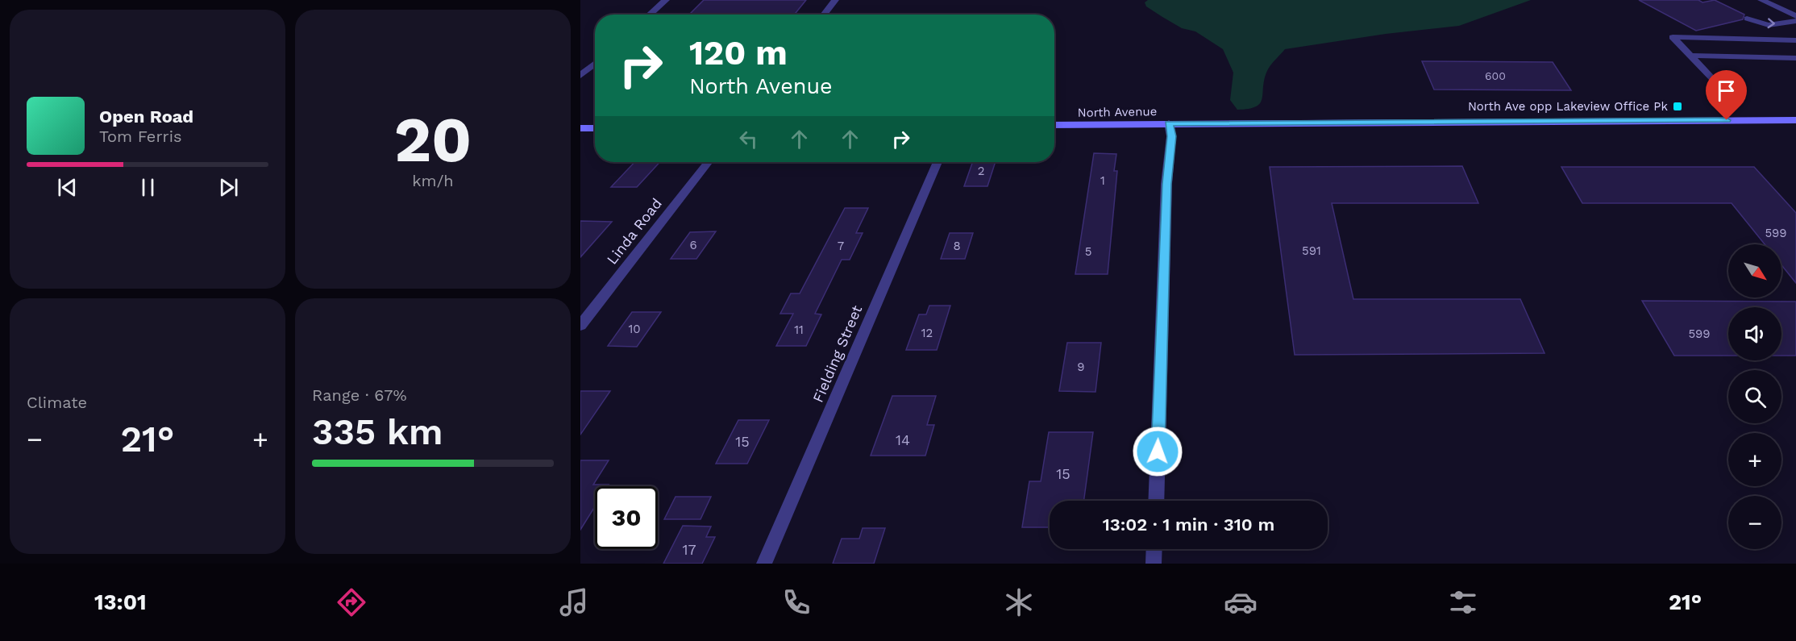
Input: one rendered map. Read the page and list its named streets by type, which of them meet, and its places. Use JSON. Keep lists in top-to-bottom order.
{
  "streets": {
    "street": ["North Avenue", "Linda Road", "Fielding Street"]
  },
  "places": {
    "transit": ["North Ave opp Lakeview Office Pk"]
  },
  "house_numbers": [
    "600",
    "2",
    "1",
    "599",
    "6",
    "7",
    "8",
    "591",
    "5",
    "10",
    "11",
    "12",
    "599",
    "9",
    "14",
    "15",
    "15",
    "17"
  ],
  "north": "bottom right",
  "page": {
    "tile": [
      ["20", "km/h"],
      "Climate",
      ["Range · 67%", "335 km"]
    ],
    "turn": ["120 m", "North Avenue"],
    "song": ["Open Road", "Tom Ferris"],
    "map_buttons": ["+", "−"],
    "heat": ["−", "21°", "+"],
    "limit": "30",
    "trip": "13:02 · 1 min · 310 m",
    "tabs": ["13:01", "21°"]
  }
}
